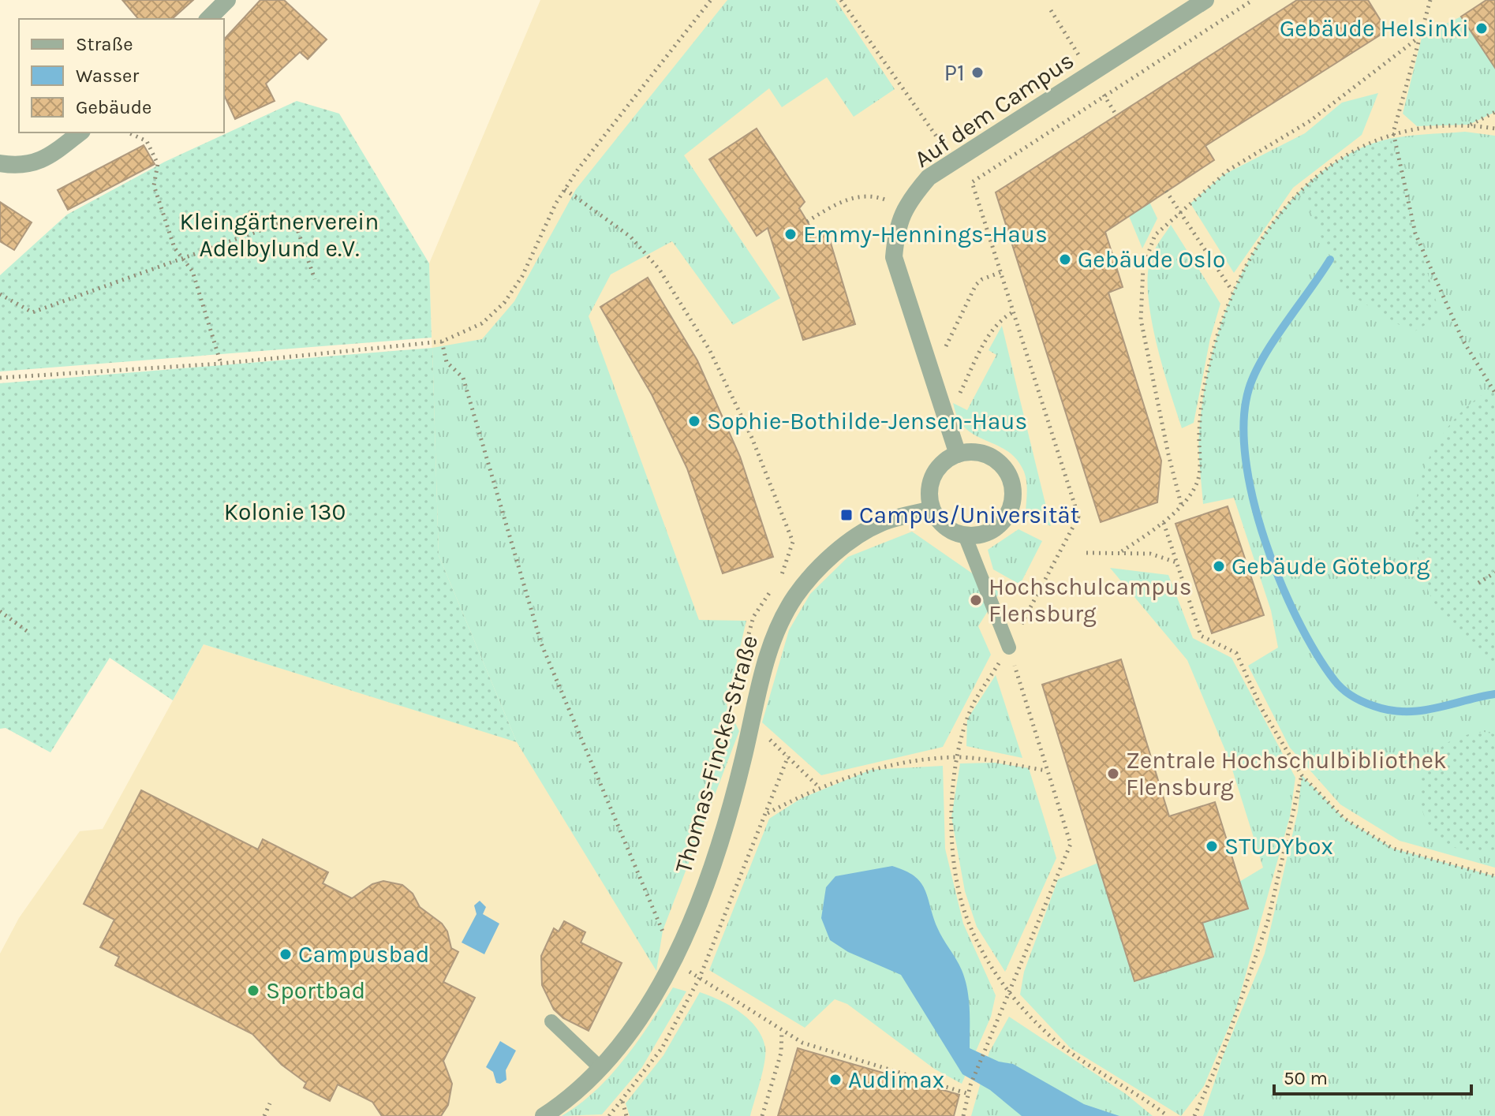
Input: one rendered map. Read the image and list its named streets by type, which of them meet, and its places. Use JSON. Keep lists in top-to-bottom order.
{
  "streets": {
    "street": ["Auf dem Campus", "Thomas-Fincke-Straße"]
  },
  "crossings": [
    ["Auf dem Campus", "Thomas-Fincke-Straße"]
  ],
  "parks": ["Kleingärtnerverein Adelbylund e.V.", "Kolonie 130"],
  "places": {
    "other": [
      "Gebäude Helsinki",
      "P1",
      "Emmy-Hennings-Haus",
      "Gebäude Oslo",
      "Sophie-Bothilde-Jensen-Haus",
      "Gebäude Göteborg",
      "Hochschulcampus Flensburg",
      "Zentrale Hochschulbibliothek Flensburg",
      "STUDYbox",
      "Campusbad",
      "Sportbad",
      "Audimax"
    ],
    "transit": ["Campus/Universität"]
  },
  "legend": ["Straße", "Wasser", "Gebäude"],
  "scale_bar": "50 m"
}
